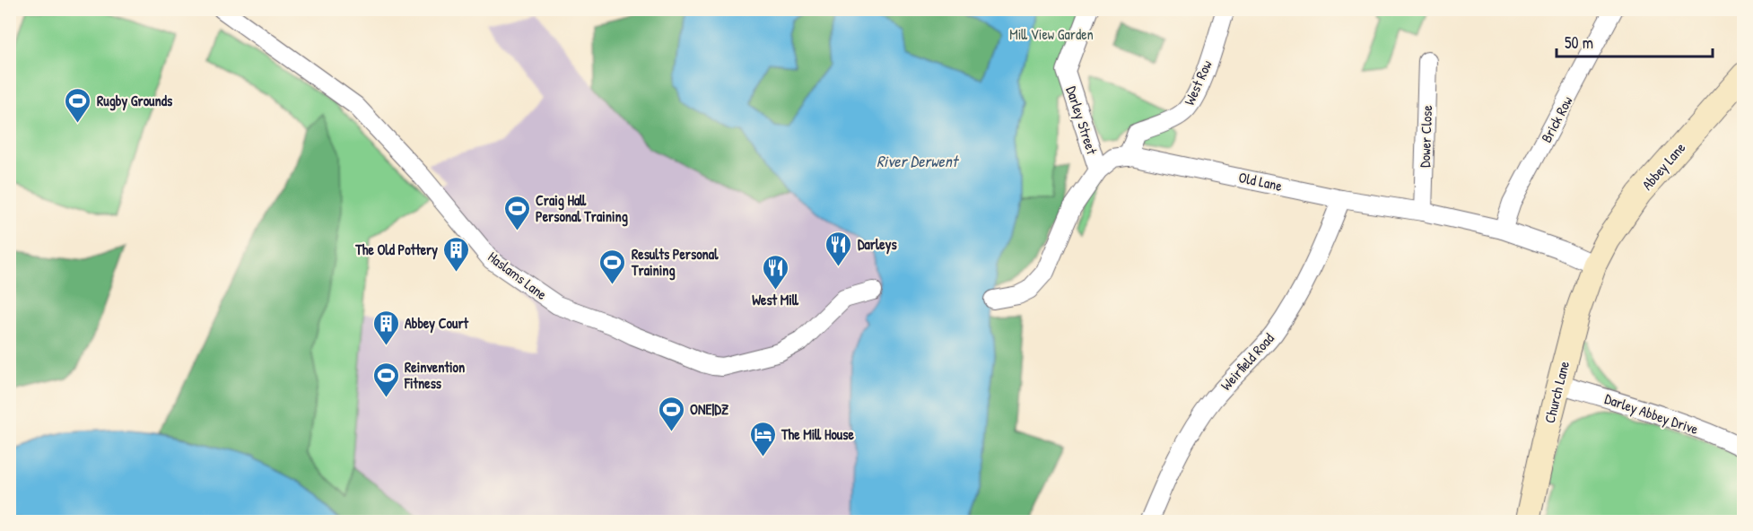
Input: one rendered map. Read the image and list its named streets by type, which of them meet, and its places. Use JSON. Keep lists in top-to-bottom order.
{
  "streets": {
    "street": [
      "West Row",
      "Brick Row",
      "Darley Street",
      "Dower Close",
      "Abbey Lane",
      "Old Lane",
      "Haslams Lane",
      "Weirfield Road",
      "Church Lane",
      "Darley Abbey Drive"
    ]
  },
  "crossings": [
    ["West Row", "Old Lane"],
    ["Brick Row", "Old Lane"],
    ["Darley Street", "Old Lane"],
    ["Dower Close", "Old Lane"],
    ["Abbey Lane", "Old Lane"],
    ["Abbey Lane", "Church Lane"],
    ["Old Lane", "Weirfield Road"],
    ["Old Lane", "Church Lane"],
    ["Church Lane", "Darley Abbey Drive"]
  ],
  "water": ["River Derwent"],
  "parks": ["Mill View Garden"],
  "places": {
    "sports": [
      "Rugby Grounds",
      "Craig Hall Personal Training",
      "Results Personal Training",
      "Reinvention Fitness",
      "ONE|DZ"
    ],
    "restaurant": ["Darleys", "West Mill"],
    "building": ["The Old Pottery", "Abbey Court"],
    "hotel": ["The Mill House"]
  },
  "scale_bar": "50 m"
}
